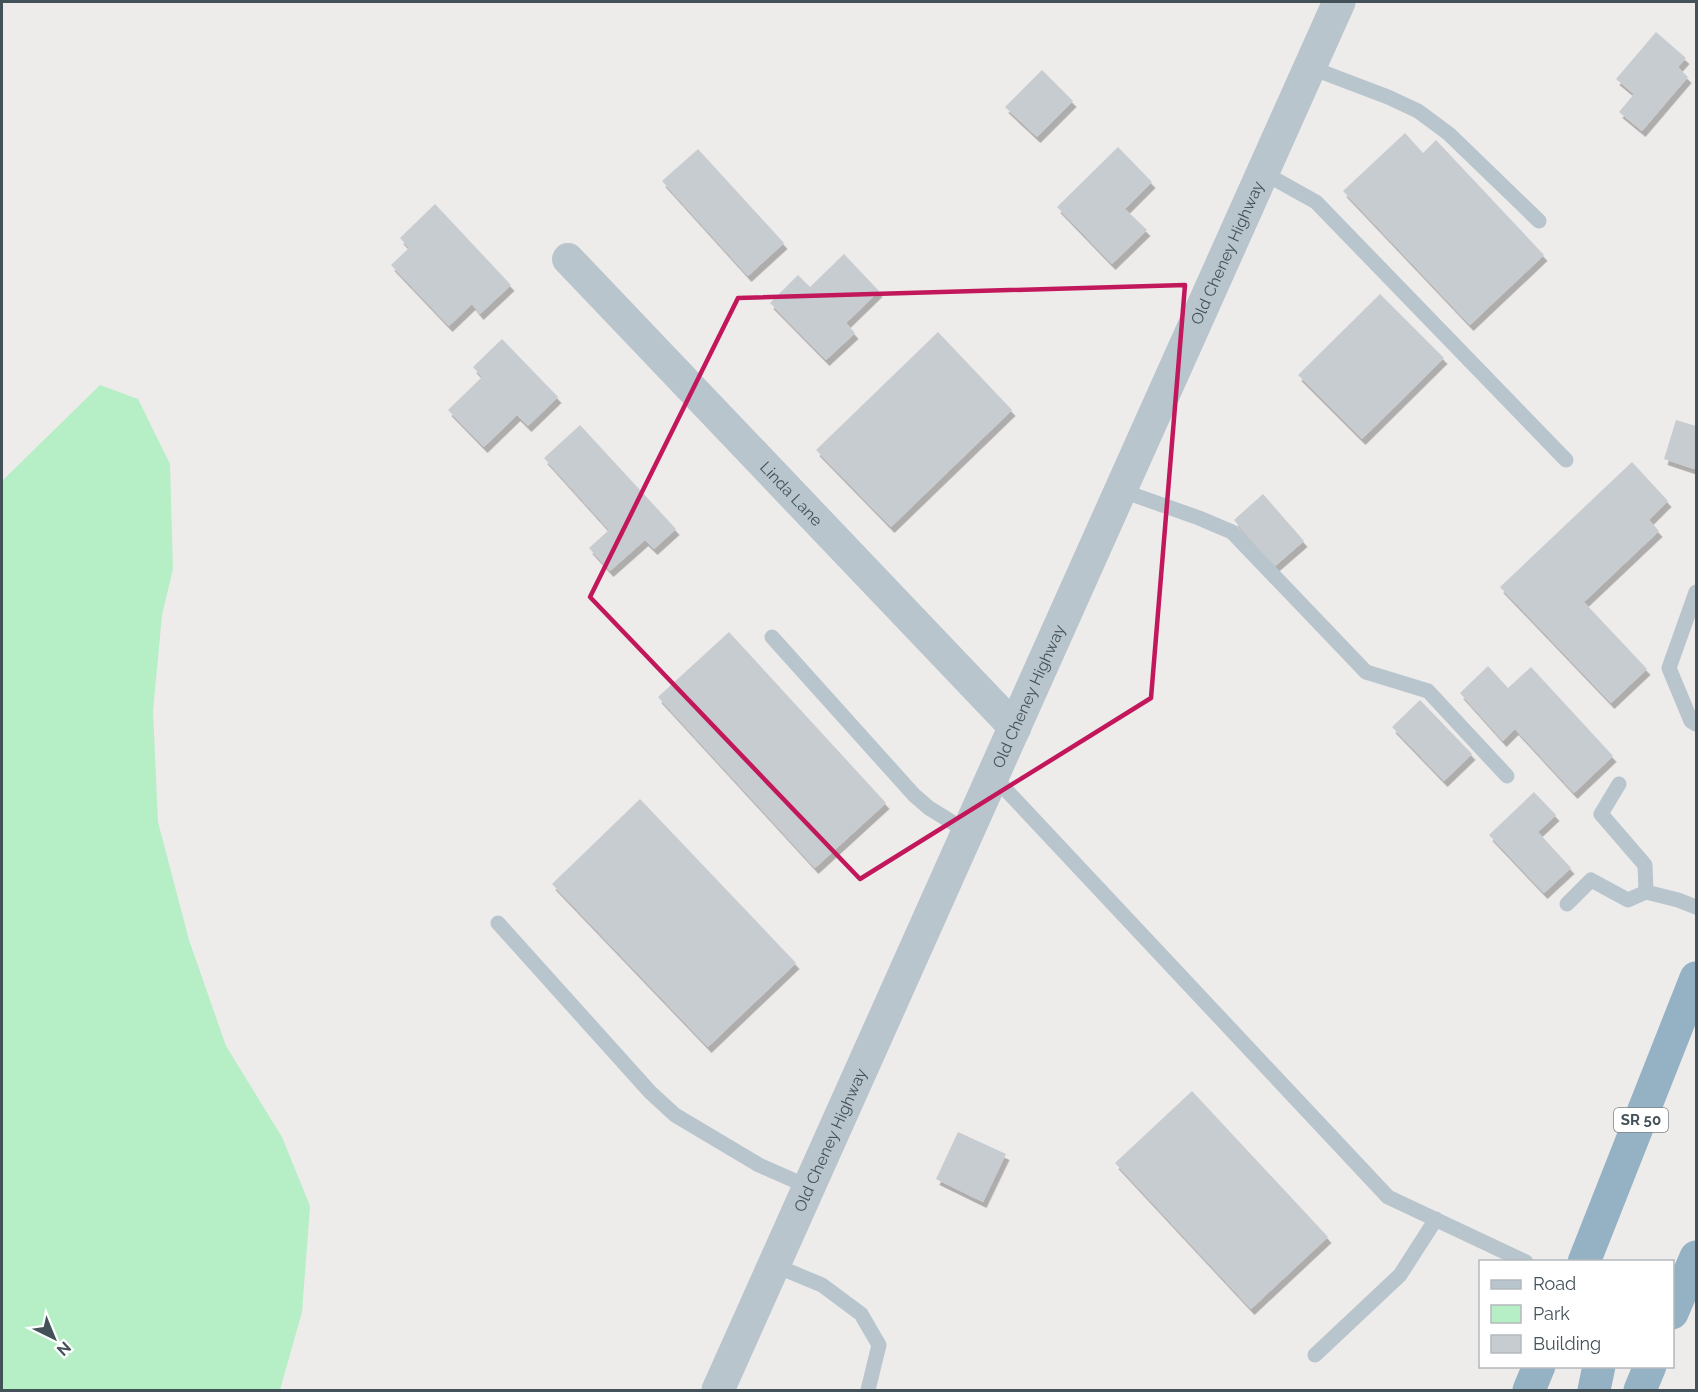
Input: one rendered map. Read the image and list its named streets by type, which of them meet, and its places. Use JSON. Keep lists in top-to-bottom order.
{
  "streets": {
    "highway": ["SR 50"],
    "street": ["Old Cheney Highway", "Linda Lane"]
  },
  "crossings": [
    ["Old Cheney Highway", "Linda Lane"]
  ],
  "legend": ["Road", "Park", "Building"],
  "north": "bottom right"
}
